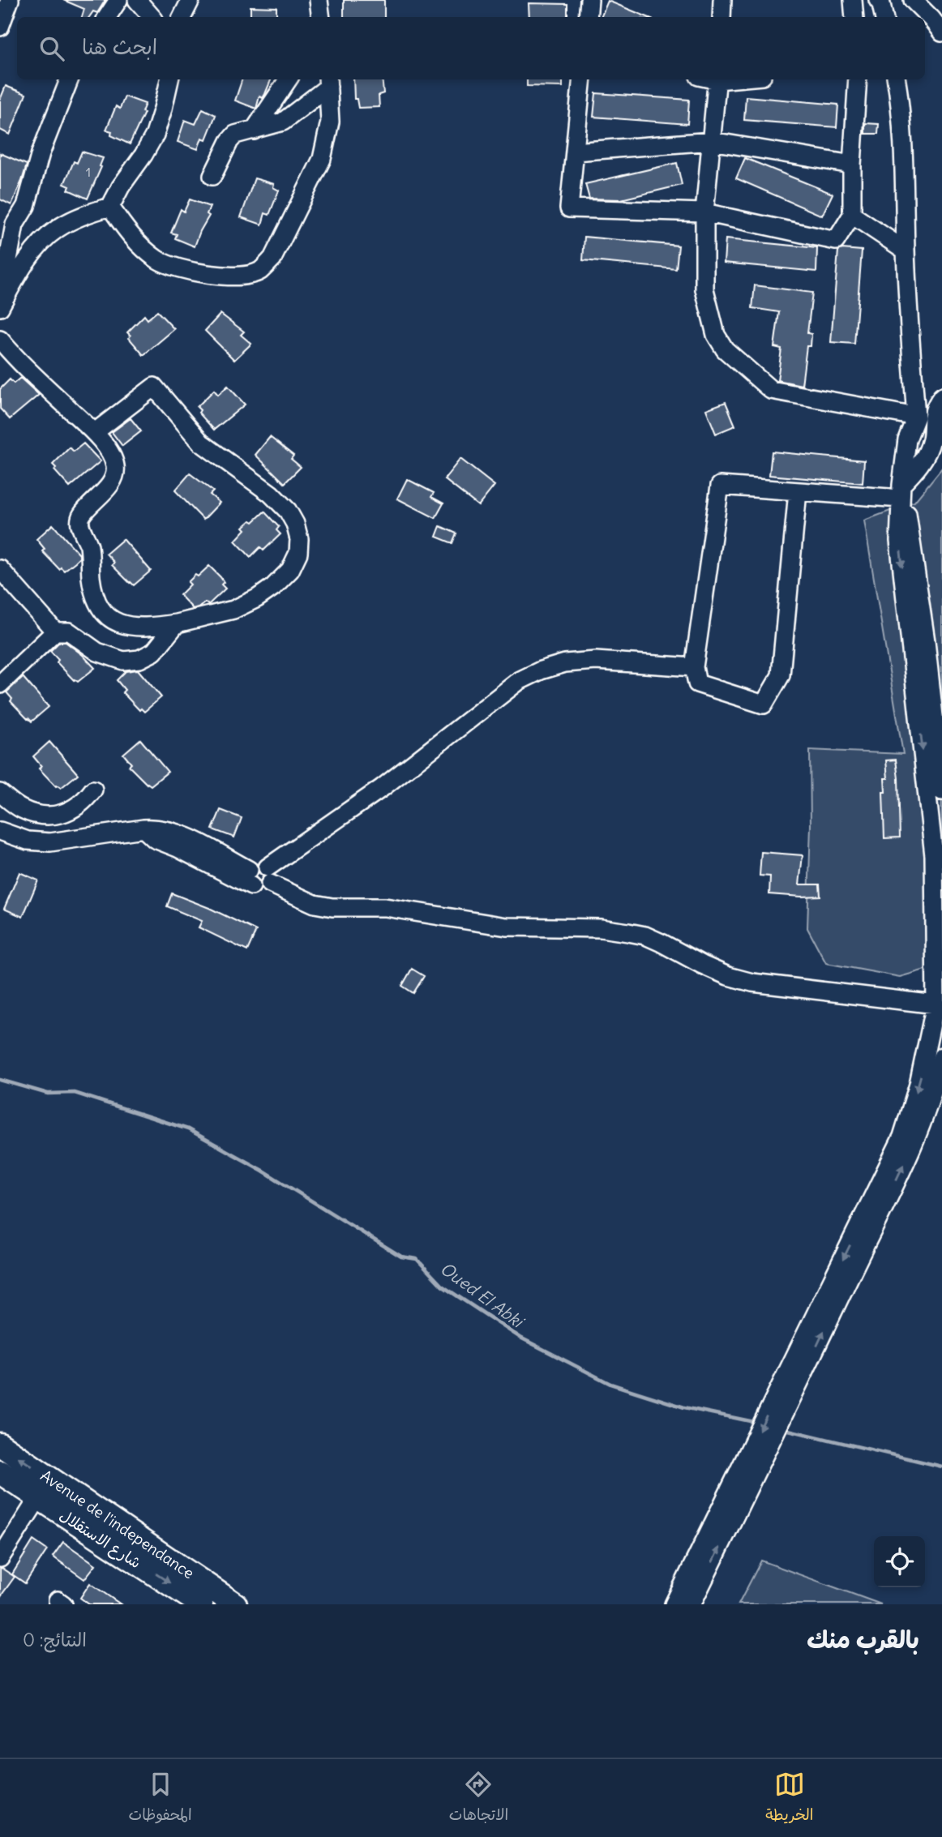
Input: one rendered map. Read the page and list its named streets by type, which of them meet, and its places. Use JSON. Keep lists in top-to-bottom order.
{
  "streets": {
    "main road": ["Avenue de l'independance", "شارع الاستقلال"]
  },
  "one_way": ["Avenue de l'independance", "شارع الاستقلال"],
  "water": ["Oued El Abki"],
  "house_numbers": ["1"],
  "page": {
    "search": "ابحث هنا",
    "heading": ["بالقرب منك", "النتائج: 0"],
    "nav": ["الخريطة", "الاتجاهات", "المحفوظات"]
  }
}
